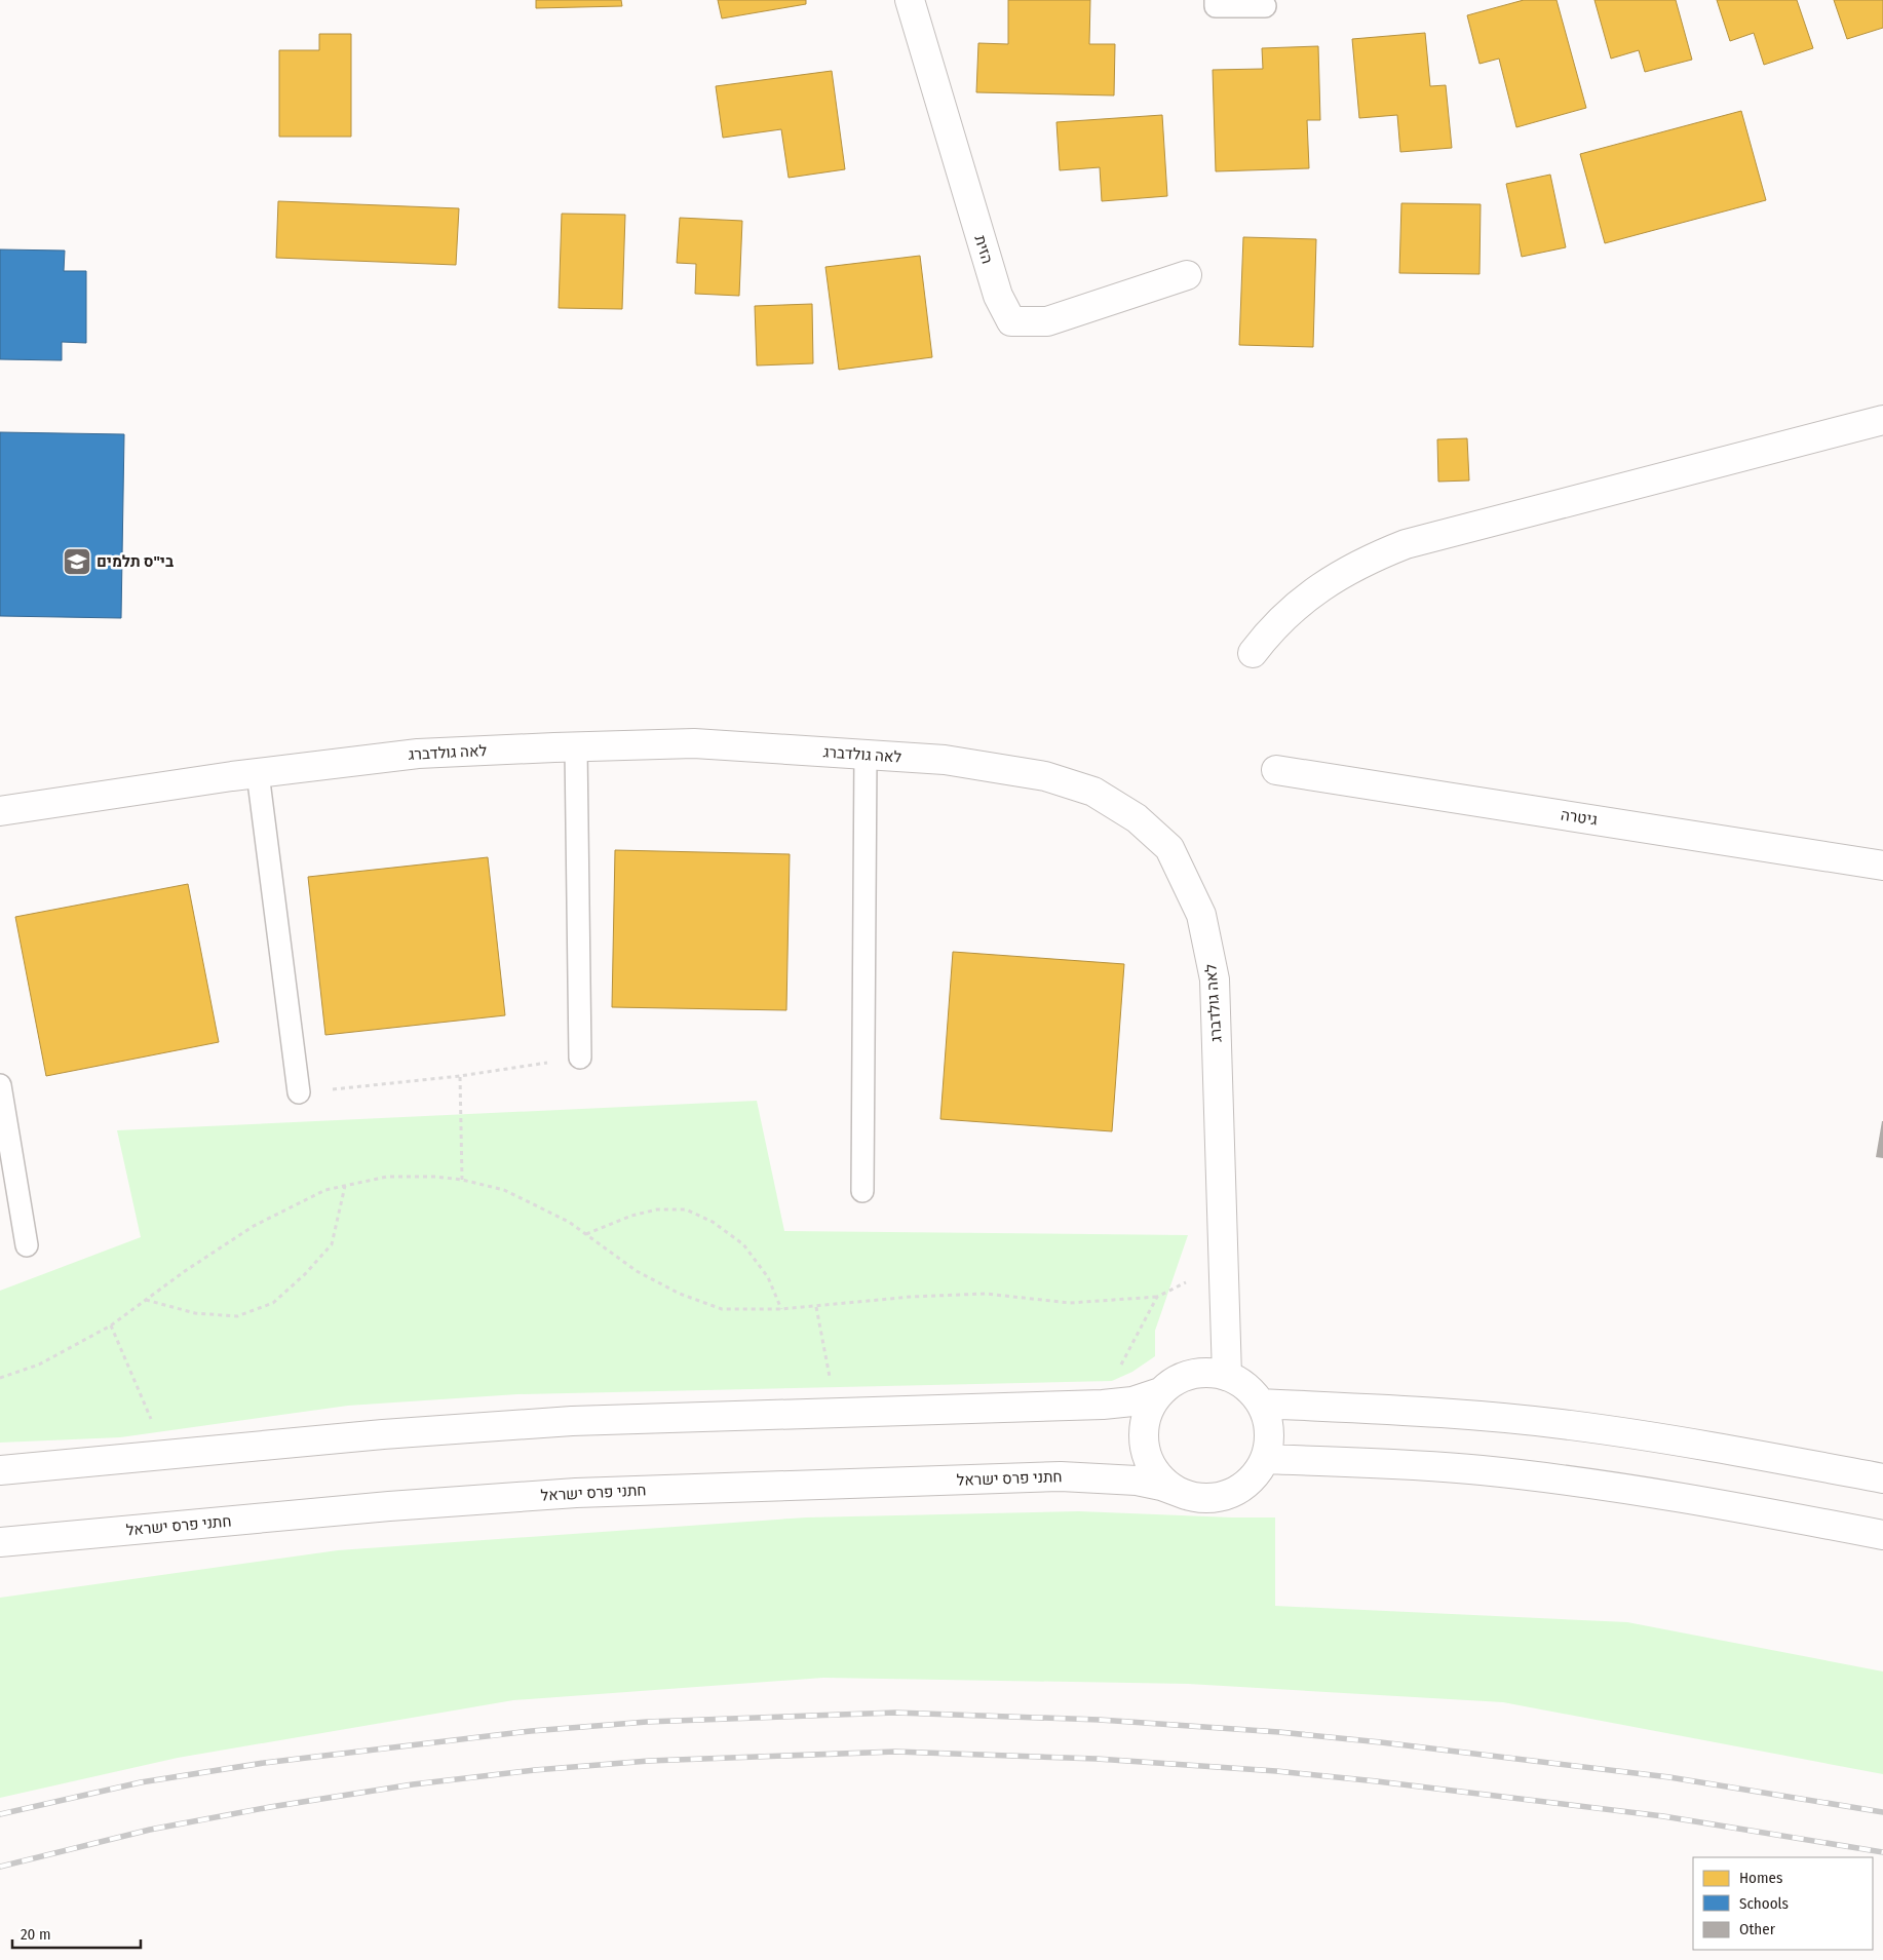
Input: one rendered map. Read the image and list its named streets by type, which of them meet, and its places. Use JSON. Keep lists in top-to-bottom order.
{
  "streets": {
    "main road": [
      "הזית",
      "לאה גולדברג",
      "גיטרה",
      "חתני פרס ישראל"
    ]
  },
  "crossings": [
    ["לאה גולדברג", "חתני פרס ישראל"]
  ],
  "places": {
    "school or university": ["בי\"ס תלמים"]
  },
  "legend": ["Homes", "Schools", "Other"],
  "scale_bar": "20 m"
}
